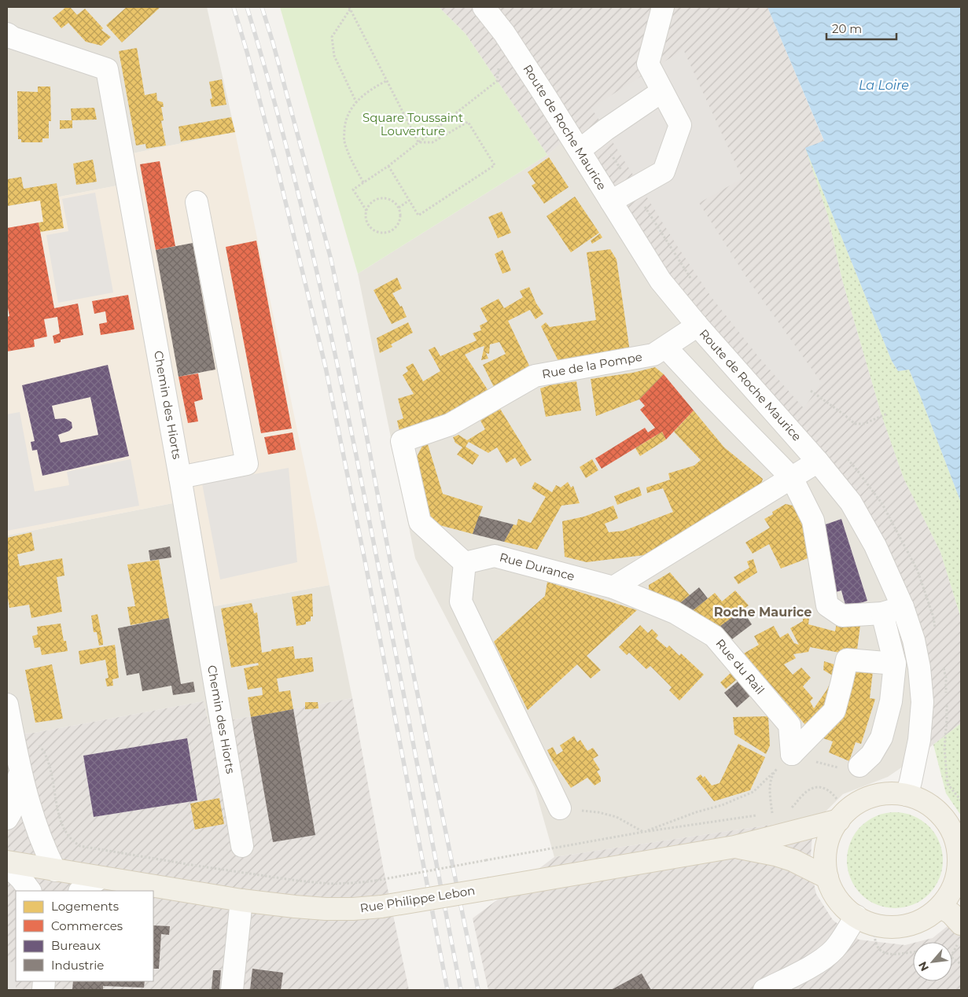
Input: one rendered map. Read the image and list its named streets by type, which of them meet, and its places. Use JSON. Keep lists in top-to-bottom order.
{
  "streets": {
    "main road": ["Rue Philippe Lebon"],
    "street": [
      "Route de Roche Maurice",
      "Rue de la Pompe",
      "Chemin des Hiorts",
      "Rue Durance",
      "Rue du Rail"
    ]
  },
  "crossings": [
    ["Route de Roche Maurice", "Rue de la Pompe"],
    ["Route de Roche Maurice", "Rue Philippe Lebon"],
    ["Rue de la Pompe", "Rue Durance"],
    ["Rue Durance", "Rue du Rail"]
  ],
  "districts": ["Roche Maurice"],
  "water": ["La Loire"],
  "parks": ["Square Toussaint Louverture"],
  "legend": [
    "Logements",
    "Commerces",
    "Bureaux",
    "Industrie"
  ],
  "scale_bar": "20 m",
  "north": "bottom left"
}
